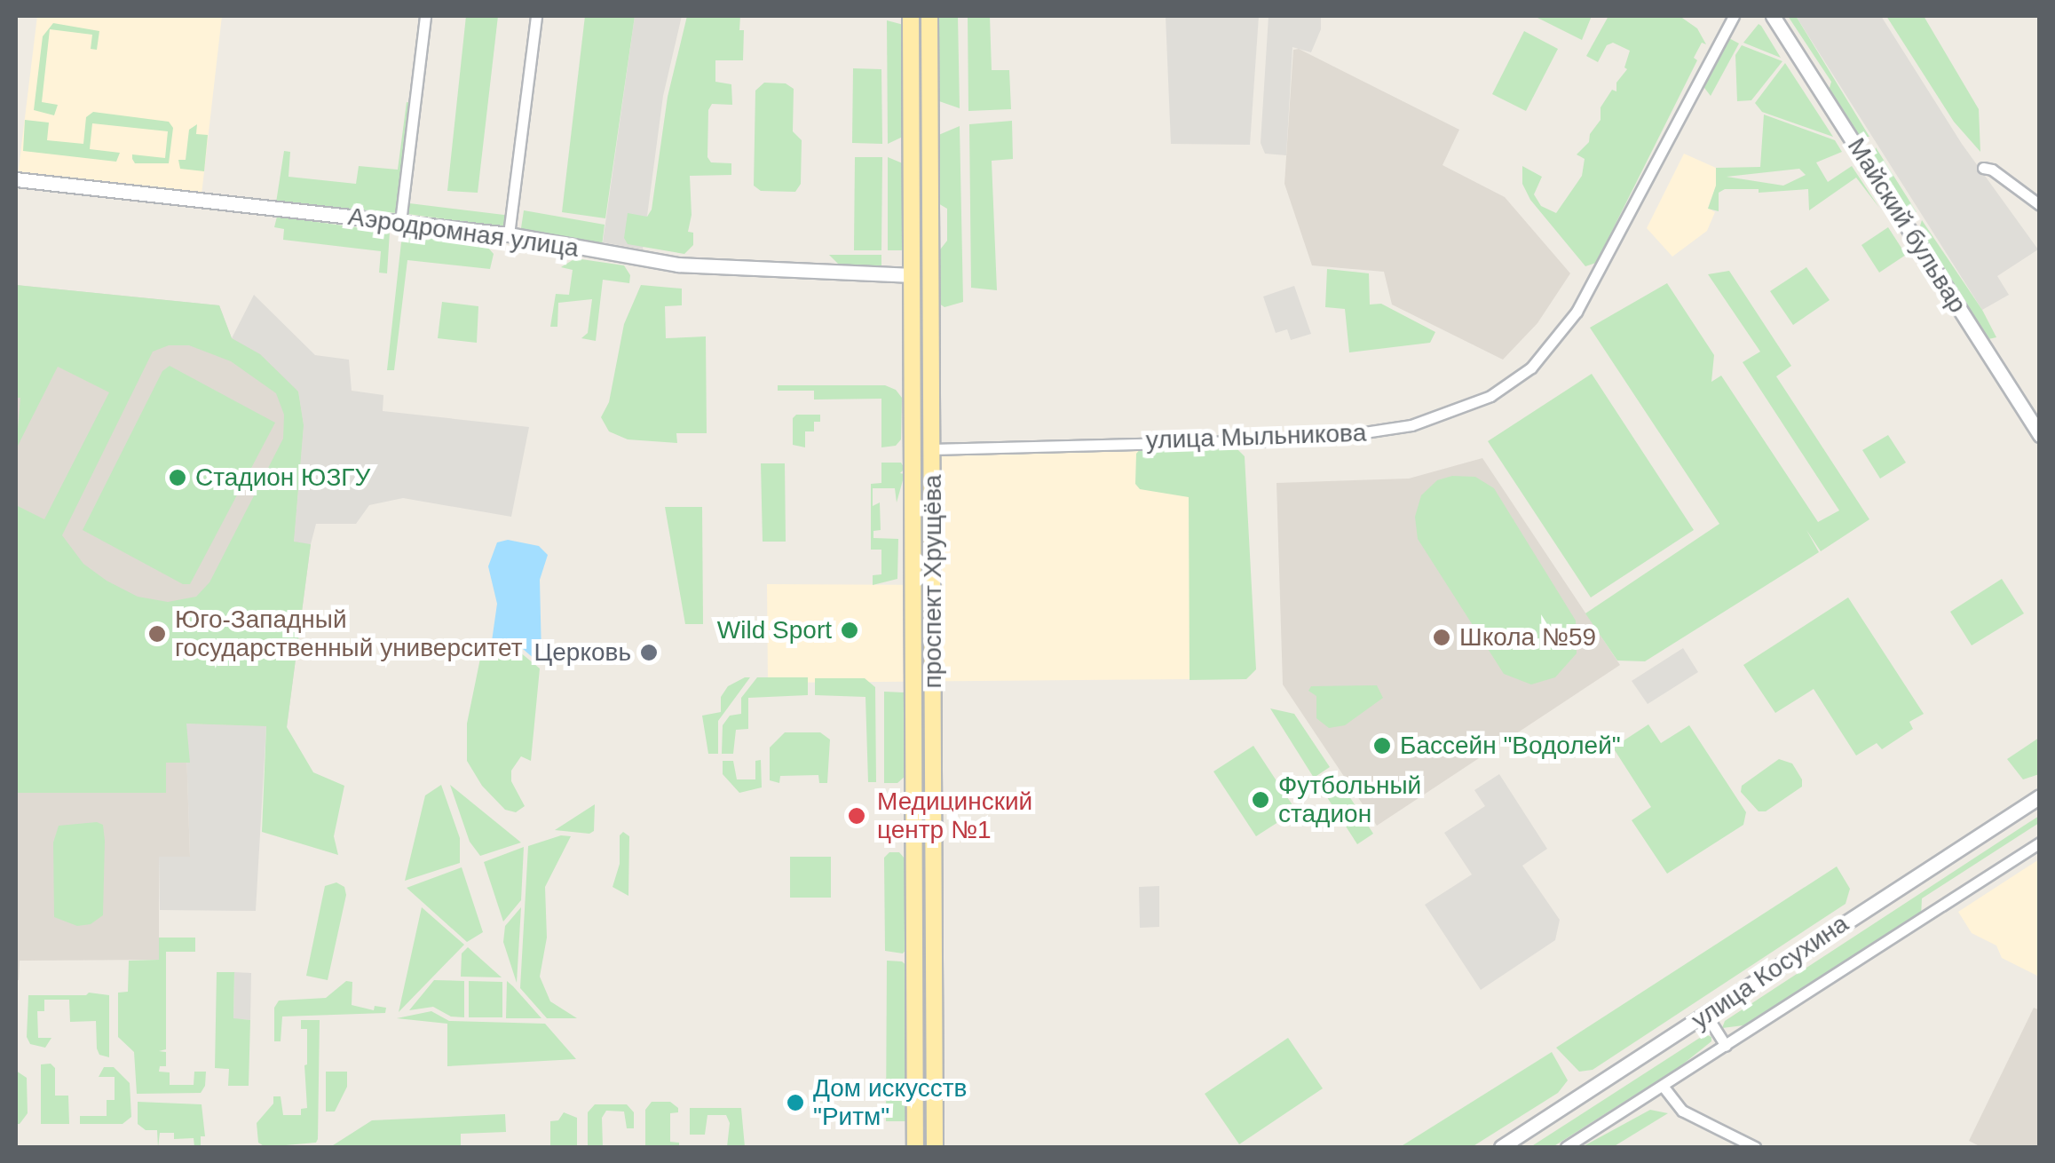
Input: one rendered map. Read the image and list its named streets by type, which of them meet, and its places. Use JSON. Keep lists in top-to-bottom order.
{
  "streets": {
    "main road": [
      "Майский бульвар",
      "Аэродромная улица",
      "проспект Хрущёва",
      "улица Косухина"
    ],
    "street": ["улица Мыльникова"]
  },
  "crossings": [
    ["Аэродромная улица", "проспект Хрущёва"],
    ["улица Мыльникова", "проспект Хрущёва"]
  ],
  "places": [
    "Стадион ЮЗГУ",
    "Wild Sport",
    "Юго-Западный государственный университет",
    "Школа №59",
    "Церковь",
    "Бассейн \"Водолей\"",
    "Футбольный стадион",
    "Медицинский центр №1",
    "Дом искусств \"Ритм\""
  ]
}
